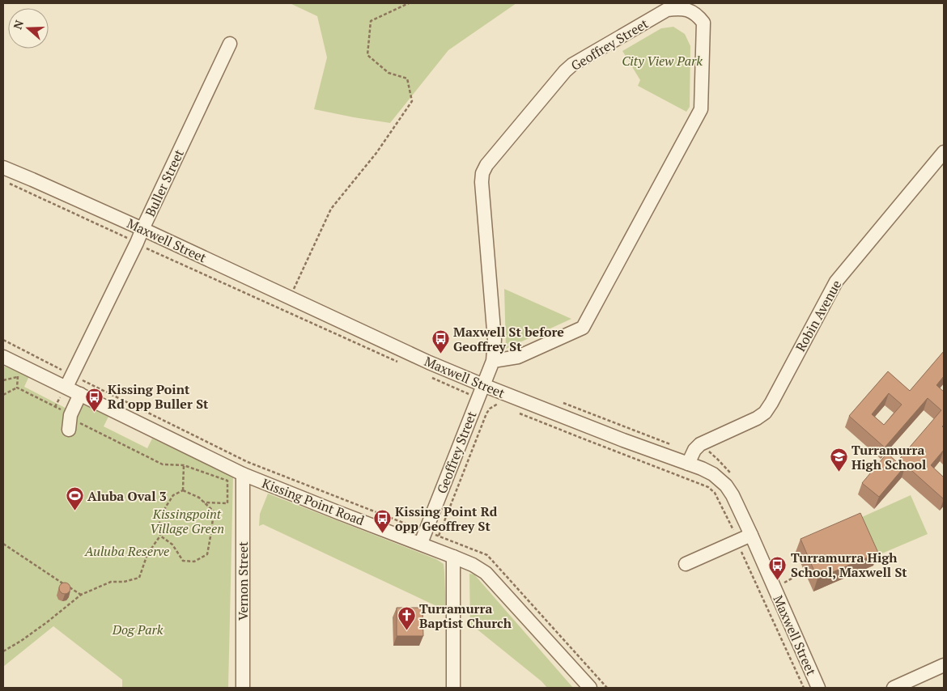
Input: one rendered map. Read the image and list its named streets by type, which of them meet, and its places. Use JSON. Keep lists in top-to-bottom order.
{
  "streets": {
    "street": [
      "Geoffrey Street",
      "Buller Street",
      "Maxwell Street",
      "Robin Avenue",
      "Kissing Point Road",
      "Vernon Street"
    ]
  },
  "crossings": [
    ["Geoffrey Street", "Maxwell Street"],
    ["Geoffrey Street", "Kissing Point Road"],
    ["Buller Street", "Maxwell Street"],
    ["Buller Street", "Kissing Point Road"],
    ["Maxwell Street", "Robin Avenue"],
    ["Kissing Point Road", "Vernon Street"]
  ],
  "parks": [
    "City View Park",
    "Kissingpoint Village Green",
    "Auluba Reserve",
    "Dog Park"
  ],
  "places": {
    "bus stop": [
      "Maxwell St before Geoffrey St",
      "Kissing Point Rd opp Buller St",
      "Kissing Point Rd opp Geoffrey St",
      "Turramurra High School, Maxwell St"
    ],
    "school or university": ["Turramurra High School"],
    "sports": ["Aluba Oval 3"],
    "church": ["Turramurra Baptist Church"]
  },
  "north": "left"
}
